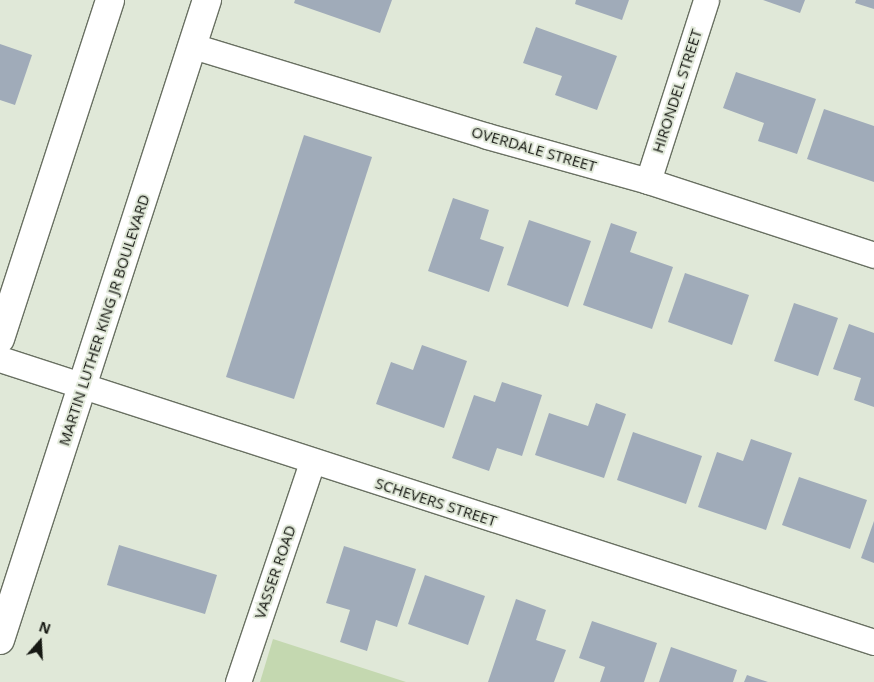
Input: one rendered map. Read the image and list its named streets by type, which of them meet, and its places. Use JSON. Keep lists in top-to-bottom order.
{
  "streets": {
    "main road": ["MARTIN LUTHER KING JR BOULEVARD"],
    "street": [
      "HIRONDEL STREET",
      "OVERDALE STREET",
      "SCHEVERS STREET",
      "VASSER ROAD"
    ]
  },
  "crossings": [
    ["HIRONDEL STREET", "OVERDALE STREET"],
    ["OVERDALE STREET", "MARTIN LUTHER KING JR BOULEVARD"],
    ["MARTIN LUTHER KING JR BOULEVARD", "SCHEVERS STREET"],
    ["SCHEVERS STREET", "VASSER ROAD"]
  ],
  "north": "top"
}
